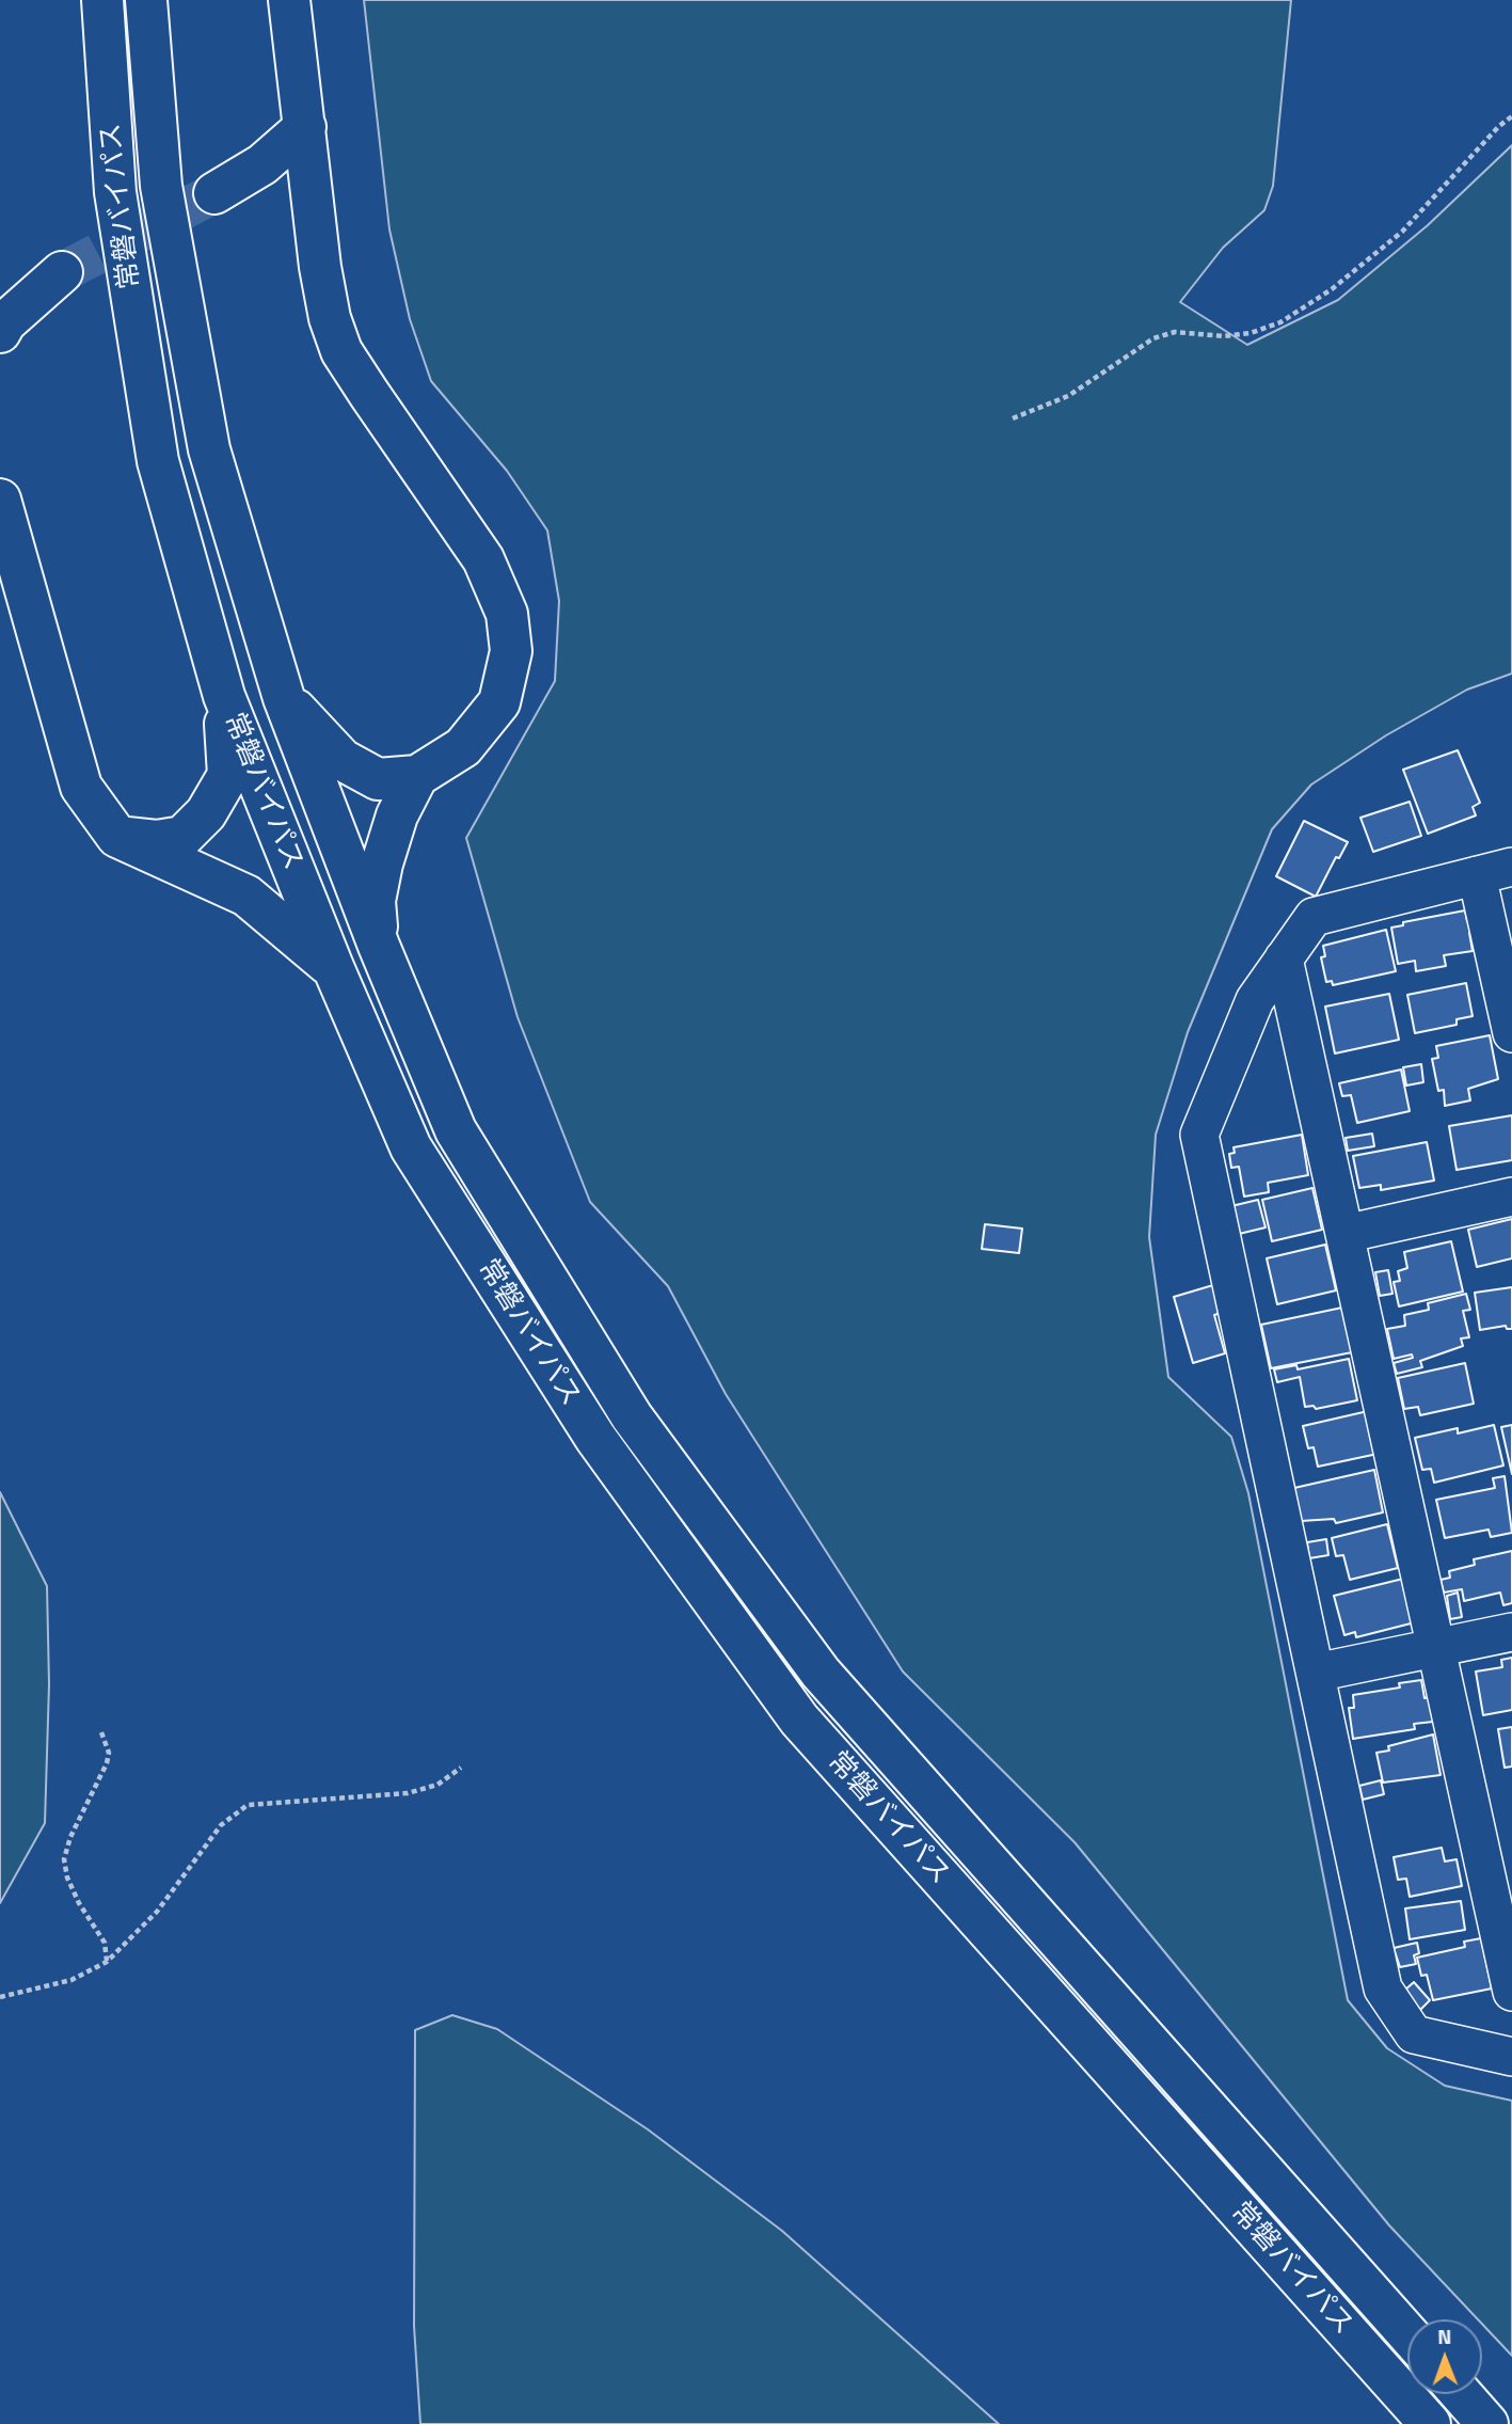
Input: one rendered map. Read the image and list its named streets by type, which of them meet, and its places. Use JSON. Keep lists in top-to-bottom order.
{
  "streets": {
    "highway": ["常磐バイパス"]
  },
  "north": "top"
}
